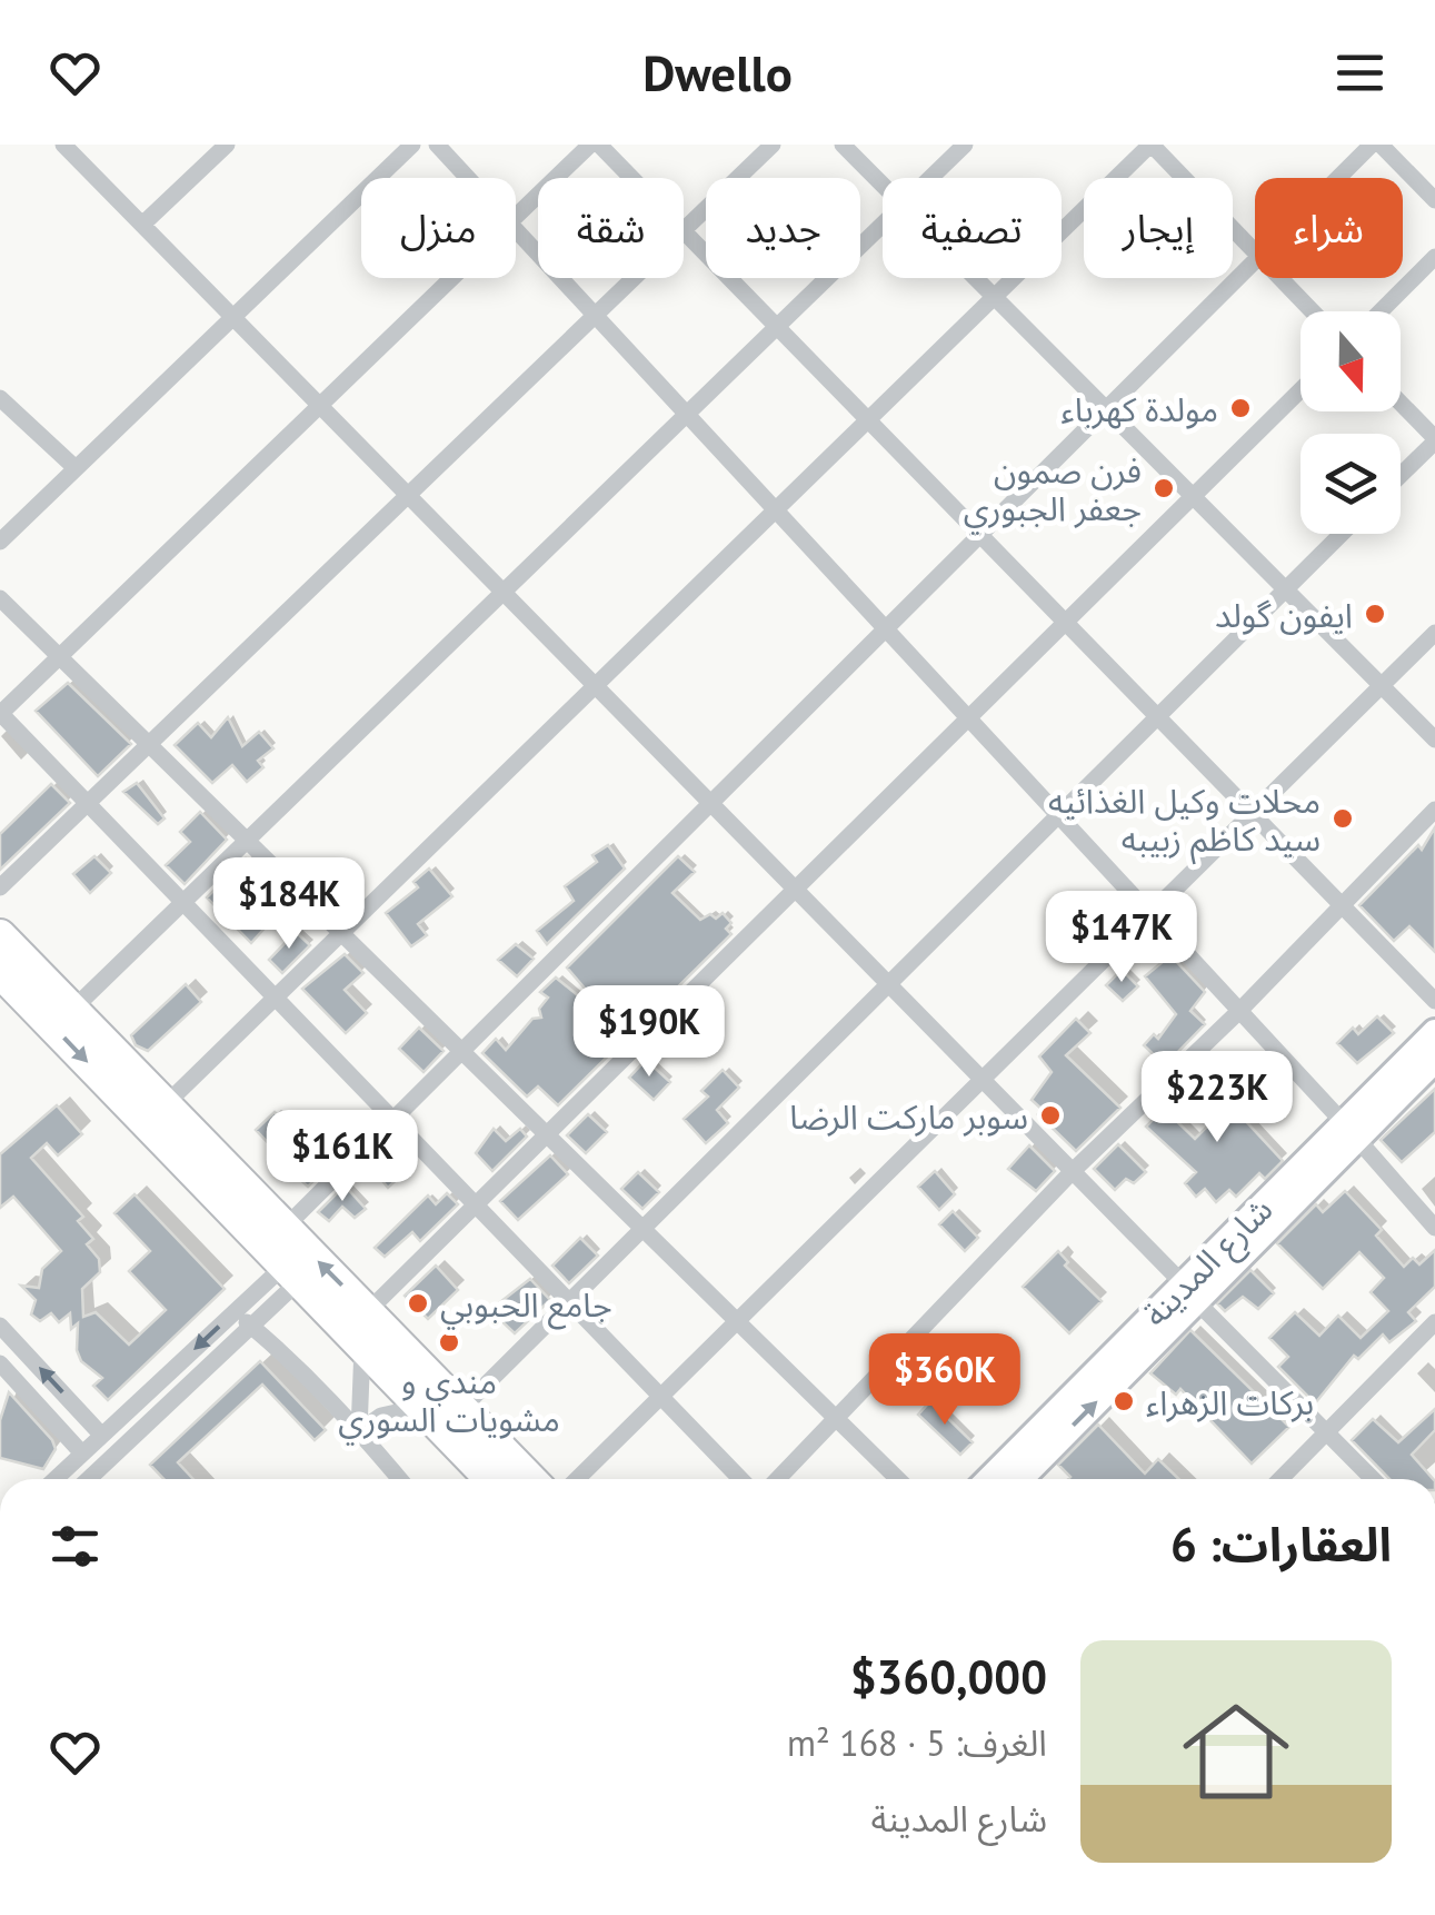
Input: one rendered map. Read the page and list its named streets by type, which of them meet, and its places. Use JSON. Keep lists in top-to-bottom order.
{
  "streets": {
    "main road": ["شارع المدينة"]
  },
  "places": [
    "مولدة كهرباء",
    "فرن صمون جعفر الجبوري",
    "ايفون گولد",
    "محلات وكيل الغذائيه سيد كاظم زبيبه",
    "سوبر ماركت الرضا",
    "جامع الحبوبي",
    "مندي و مشويات السوري",
    "بركات الزهراء"
  ],
  "north": "bottom",
  "page": {
    "header": "Dwello",
    "chip": [
      "شراء",
      "إيجار",
      "تصفية",
      "جديد",
      "شقة",
      "منزل"
    ],
    "price": [
      "$184K",
      "$147K",
      "$190K",
      "$223K",
      "$161K",
      "$360K"
    ],
    "heading": "العقارات: 6",
    "list": [
      {
        "name": "$360,000",
        "note": "الغرف: 5 · 168 m² · شارع المدينة"
      }
    ]
  }
}
